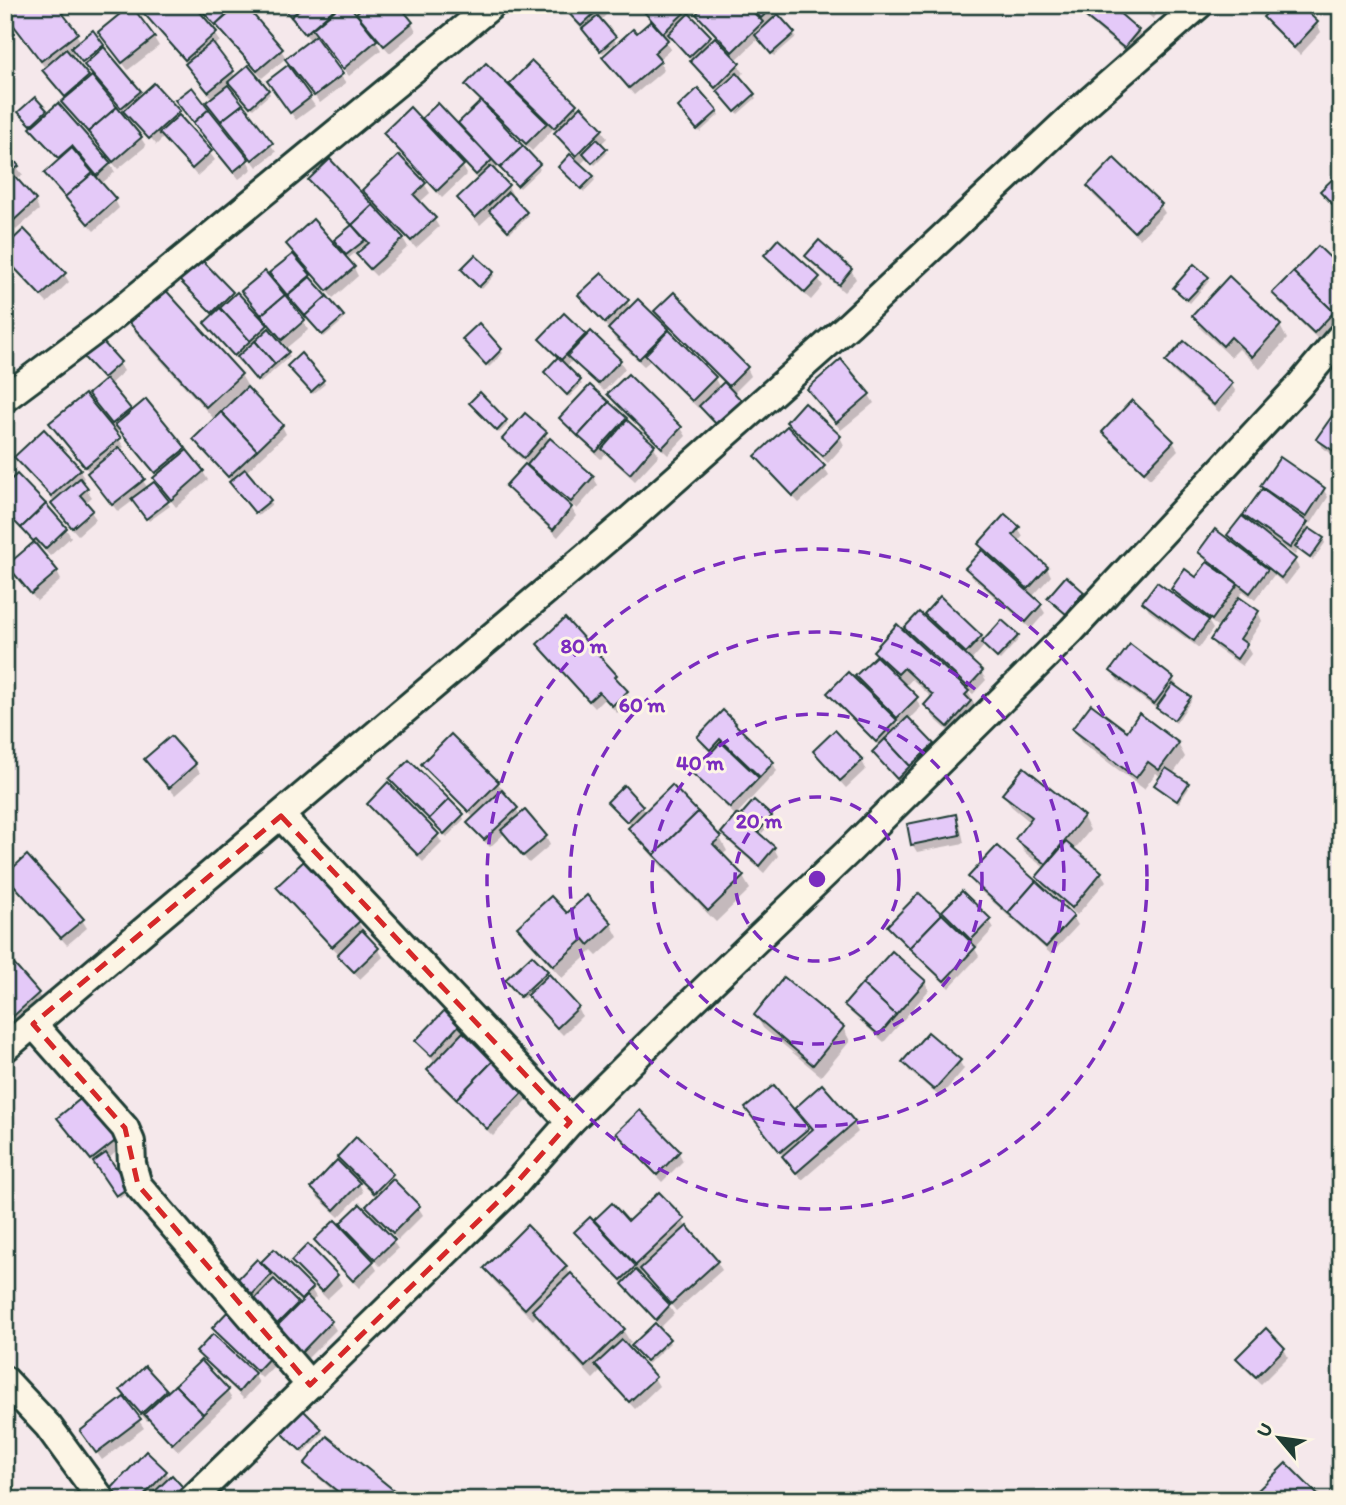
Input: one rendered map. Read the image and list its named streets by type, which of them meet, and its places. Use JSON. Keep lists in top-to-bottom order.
{
  "north": "top left",
  "rings": [
    "80 m",
    "60 m",
    "40 m",
    "20 m"
  ]
}
